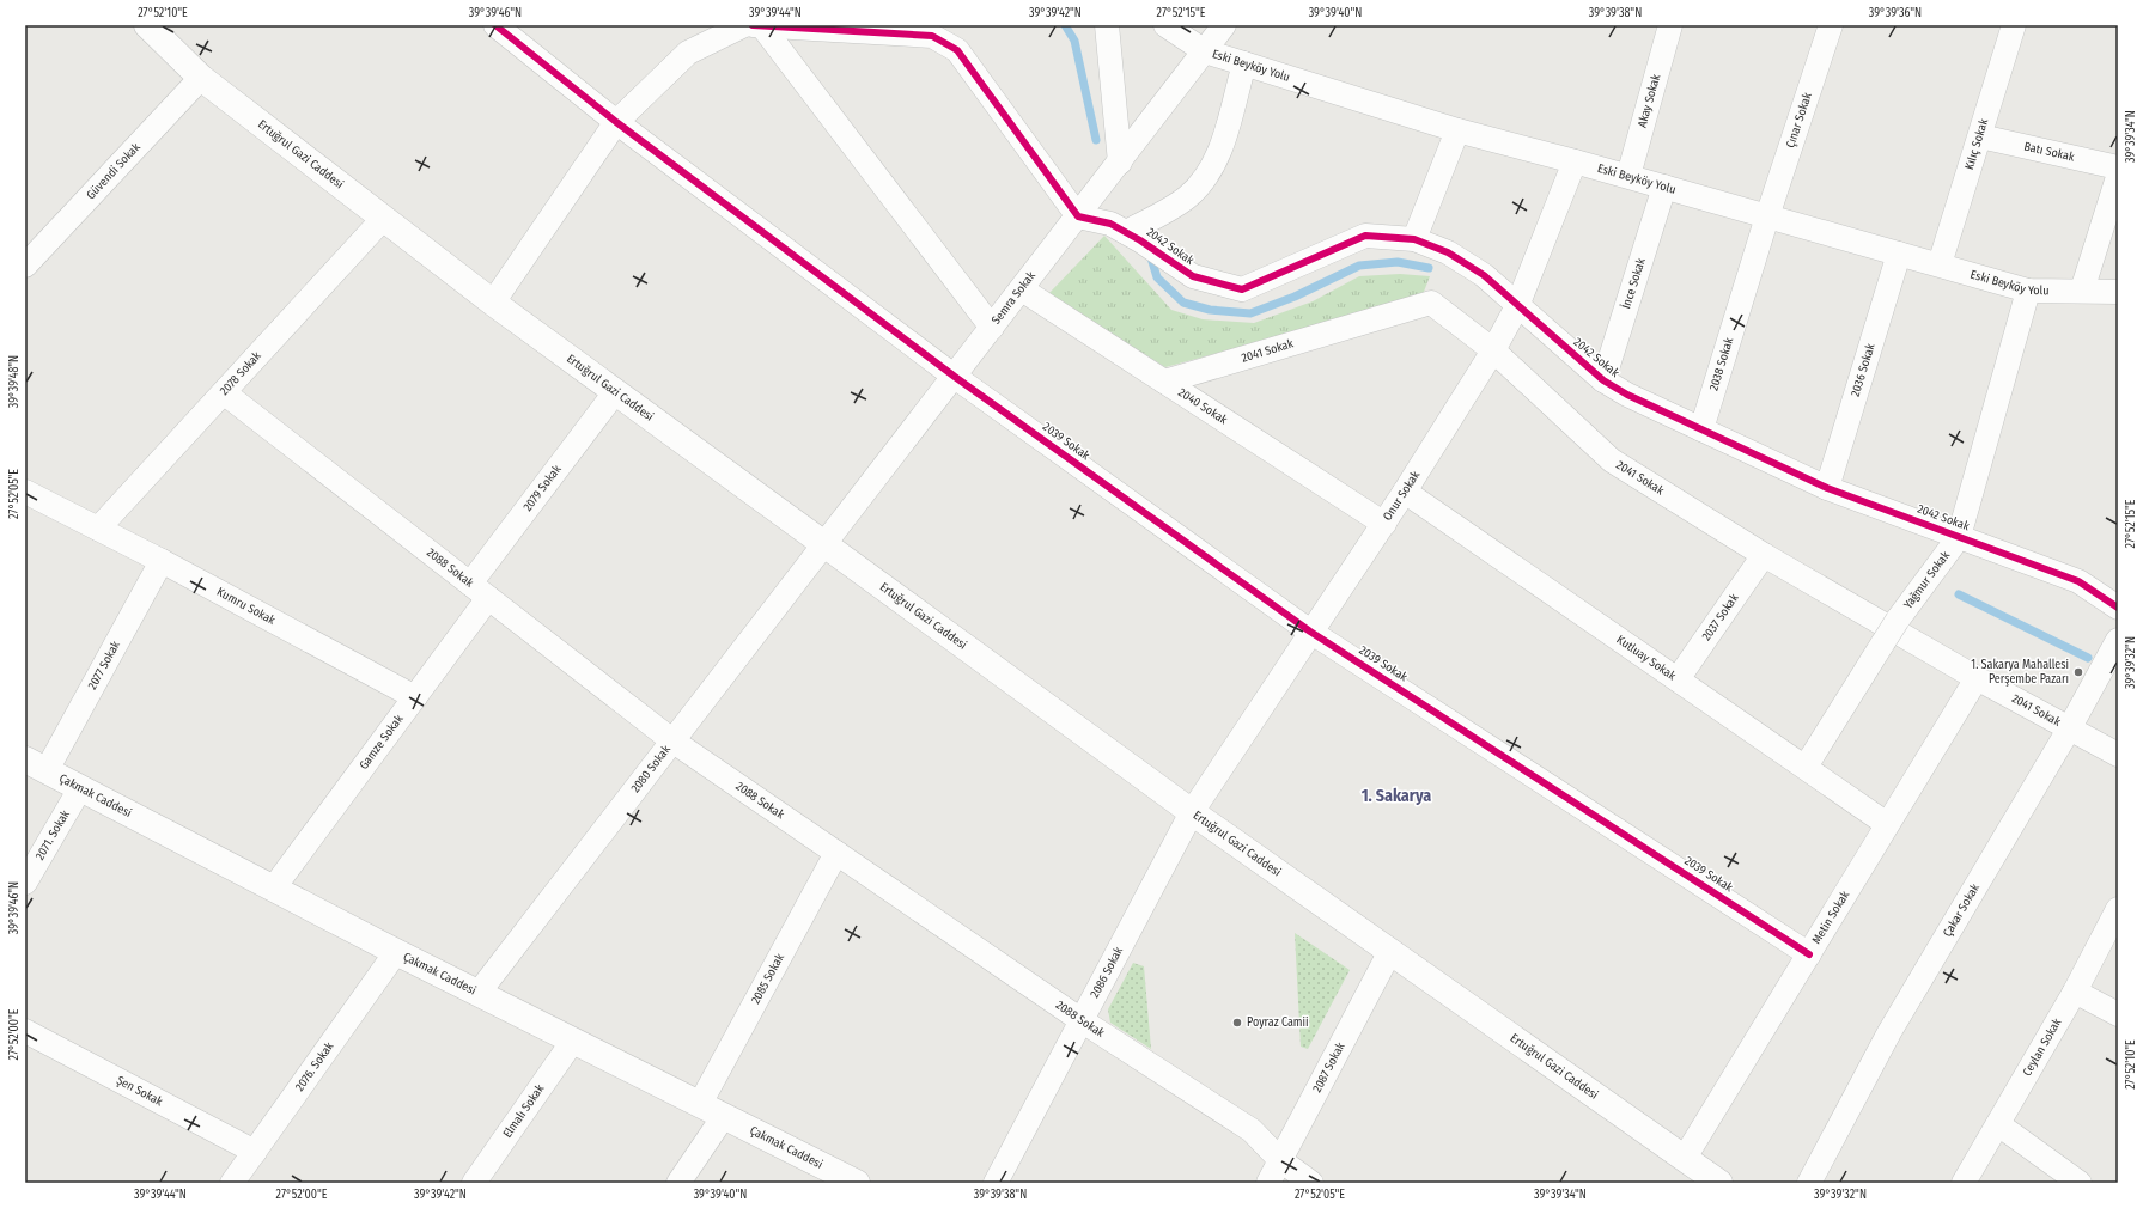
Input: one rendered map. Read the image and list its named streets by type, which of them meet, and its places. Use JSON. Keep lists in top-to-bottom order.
{
  "streets": {
    "main road": ["Ertuğrul Gazi Caddesi", "Çakmak Caddesi"],
    "street": [
      "Eski Beyköy Yolu",
      "Akay Sokak",
      "Çınar Sokak",
      "Kılıç Sokak",
      "Batı Sokak",
      "Güvendi Sokak",
      "2042 Sokak",
      "İnce Sokak",
      "Semra Sokak",
      "2041 Sokak",
      "2038 Sokak",
      "2036 Sokak",
      "2078 Sokak",
      "2040 Sokak",
      "2039 Sokak",
      "2079 Sokak",
      "Onur Sokak",
      "2088 Sokak",
      "Yağmur Sokak",
      "Kumru Sokak",
      "2037 Sokak",
      "Kutluay Sokak",
      "2077 Sokak",
      "Gamze Sokak",
      "2080 Sokak",
      "2071. Sokak",
      "Çakar Sokak",
      "Metin Sokak",
      "2086 Sokak",
      "2085 Sokak",
      "Ceylan Sokak",
      "2076. Sokak",
      "2087 Sokak",
      "Şen Sokak",
      "Elmalı Sokak"
    ]
  },
  "crossings": [
    ["Eski Beyköy Yolu", "Akay Sokak"],
    ["Eski Beyköy Yolu", "Çınar Sokak"],
    ["Eski Beyköy Yolu", "Kılıç Sokak"],
    ["Eski Beyköy Yolu", "İnce Sokak"],
    ["Eski Beyköy Yolu", "Semra Sokak"],
    ["Eski Beyköy Yolu", "2038 Sokak"],
    ["Eski Beyköy Yolu", "2036 Sokak"],
    ["Eski Beyköy Yolu", "Onur Sokak"],
    ["Eski Beyköy Yolu", "Yağmur Sokak"],
    ["Çınar Sokak", "2038 Sokak"],
    ["Kılıç Sokak", "Batı Sokak"],
    ["Ertuğrul Gazi Caddesi", "Güvendi Sokak"],
    ["Ertuğrul Gazi Caddesi", "Semra Sokak"],
    ["Ertuğrul Gazi Caddesi", "2078 Sokak"],
    ["Ertuğrul Gazi Caddesi", "2079 Sokak"],
    ["Ertuğrul Gazi Caddesi", "Onur Sokak"],
    ["Ertuğrul Gazi Caddesi", "2080 Sokak"],
    ["Ertuğrul Gazi Caddesi", "Metin Sokak"],
    ["Ertuğrul Gazi Caddesi", "2086 Sokak"],
    ["Ertuğrul Gazi Caddesi", "2087 Sokak"],
    ["2042 Sokak", "İnce Sokak"],
    ["2042 Sokak", "Semra Sokak"],
    ["2042 Sokak", "2038 Sokak"],
    ["2042 Sokak", "2036 Sokak"],
    ["2042 Sokak", "Onur Sokak"],
    ["2042 Sokak", "Yağmur Sokak"],
    ["Semra Sokak", "2040 Sokak"],
    ["Semra Sokak", "2039 Sokak"],
    ["Semra Sokak", "2080 Sokak"],
    ["2041 Sokak", "2040 Sokak"],
    ["2041 Sokak", "Onur Sokak"],
    ["2041 Sokak", "2037 Sokak"],
    ["2041 Sokak", "Çakar Sokak"],
    ["2041 Sokak", "Metin Sokak"],
    ["2078 Sokak", "2088 Sokak"],
    ["2078 Sokak", "Kumru Sokak"],
    ["2040 Sokak", "Onur Sokak"],
    ["2039 Sokak", "Onur Sokak"],
    ["2039 Sokak", "Metin Sokak"],
    ["2079 Sokak", "2088 Sokak"],
    ["2079 Sokak", "Gamze Sokak"],
    ["Onur Sokak", "Kutluay Sokak"],
    ["Onur Sokak", "2086 Sokak"],
    ["2088 Sokak", "Gamze Sokak"],
    ["2088 Sokak", "2080 Sokak"],
    ["2088 Sokak", "2086 Sokak"],
    ["2088 Sokak", "2085 Sokak"],
    ["2088 Sokak", "2087 Sokak"],
    ["Yağmur Sokak", "Kutluay Sokak"],
    ["Kumru Sokak", "2077 Sokak"],
    ["Kumru Sokak", "Gamze Sokak"],
    ["2037 Sokak", "Kutluay Sokak"],
    ["Kutluay Sokak", "Metin Sokak"],
    ["2077 Sokak", "Çakmak Caddesi"],
    ["Gamze Sokak", "Çakmak Caddesi"],
    ["2080 Sokak", "Çakmak Caddesi"],
    ["Çakmak Caddesi", "2071. Sokak"],
    ["Çakmak Caddesi", "2085 Sokak"],
    ["Çakmak Caddesi", "2076. Sokak"],
    ["Çakmak Caddesi", "Elmalı Sokak"],
    ["2076. Sokak", "Şen Sokak"]
  ],
  "districts": ["1. Sakarya"],
  "places": ["1. Sakarya Mahallesi Perşembe Pazarı", "Poyraz Camii"],
  "coordinates": [
    "27°52'10\"E",
    "39°39'46\"N",
    "39°39'44\"N",
    "39°39'42\"N",
    "27°52'15\"E",
    "39°39'40\"N",
    "39°39'38\"N",
    "39°39'36\"N",
    "39°39'34\"N",
    "39°39'48\"N",
    "27°52'05\"E",
    "39°39'32\"N",
    "27°52'00\"E"
  ]
}
